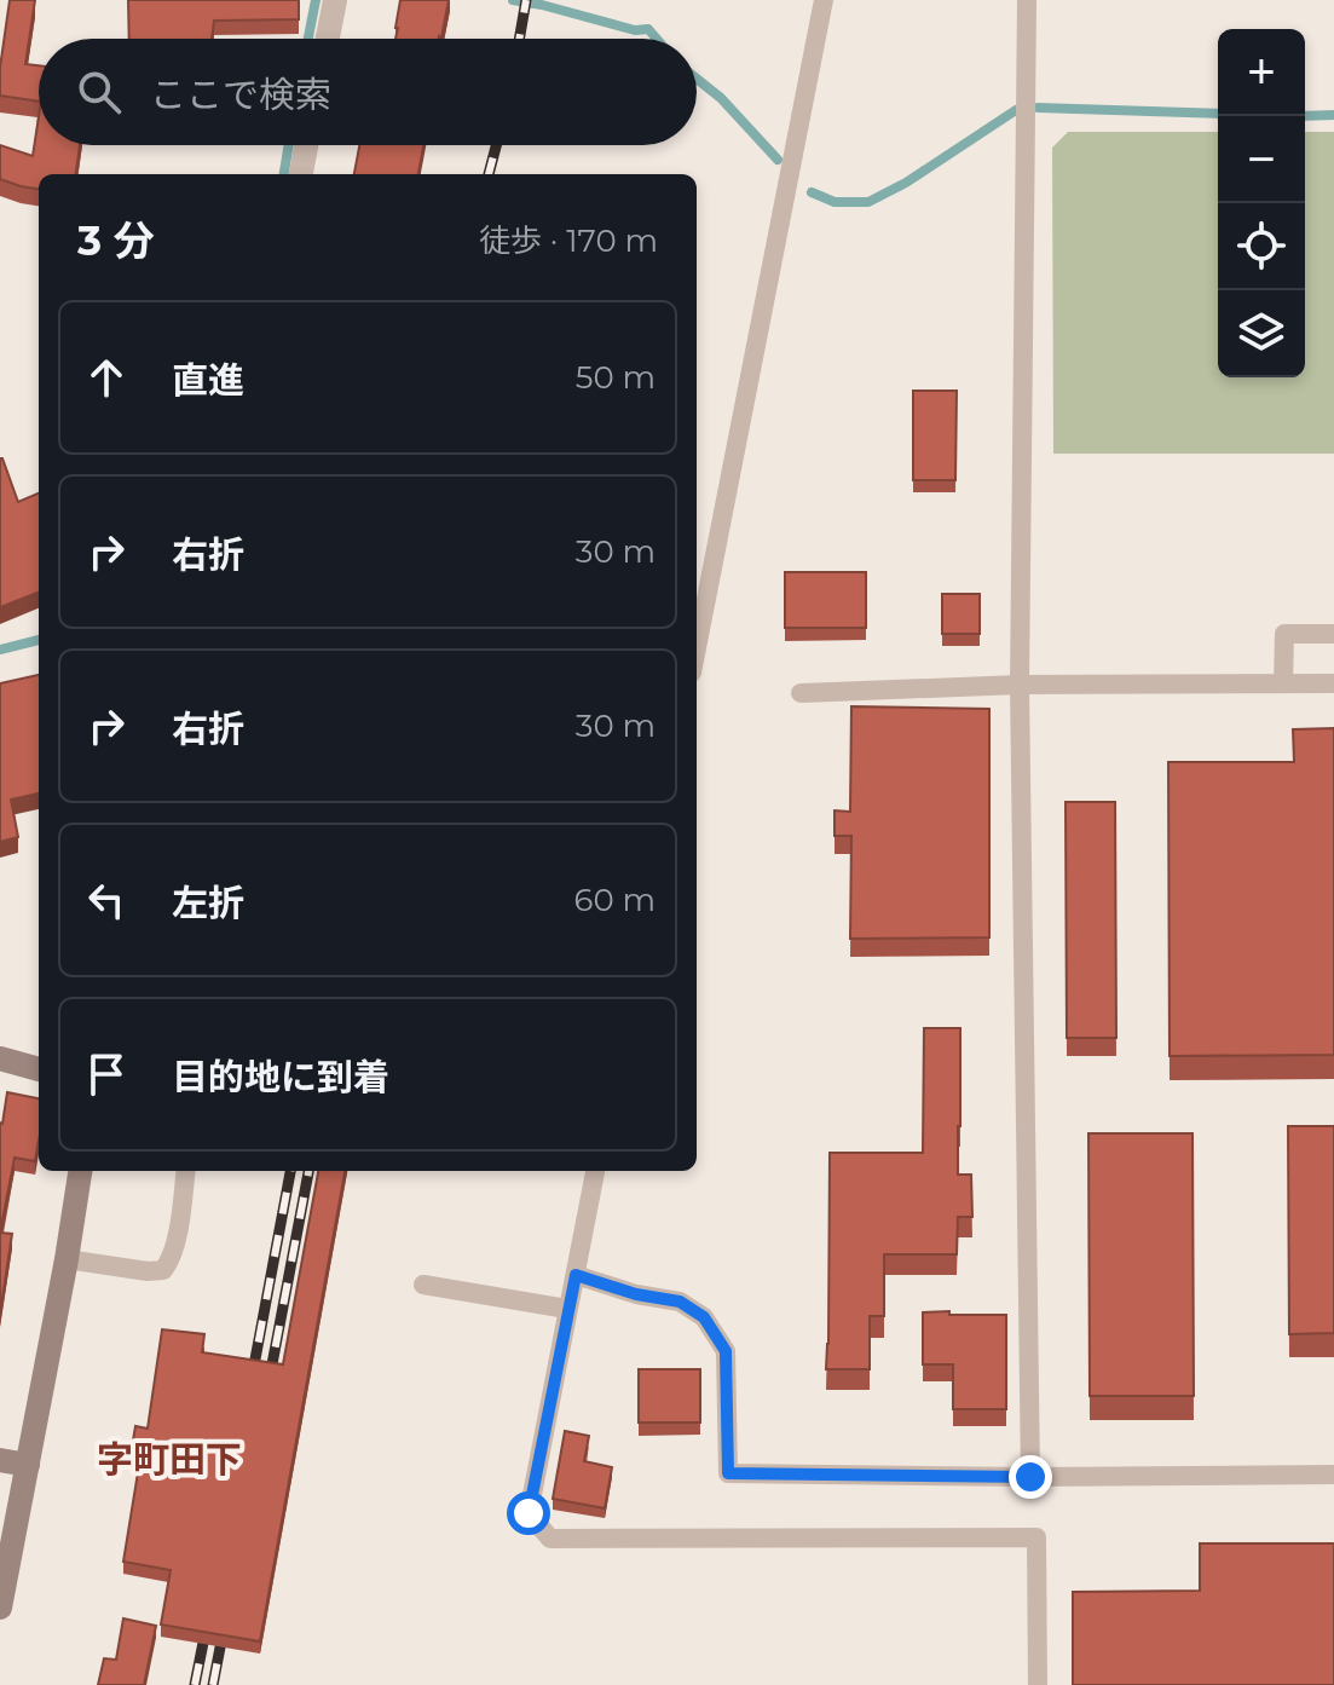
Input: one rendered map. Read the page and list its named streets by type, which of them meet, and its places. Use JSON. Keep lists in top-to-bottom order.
{
  "districts": ["字町田下"],
  "page": {
    "map_buttons": ["+", "−"],
    "search": "ここで検索",
    "heading": ["3 分", "徒歩 · 170 m"],
    "list": [
      ["直進", "50 m"],
      ["右折", "30 m"],
      ["右折", "30 m"],
      ["左折", "60 m"],
      "目的地に到着"
    ]
  }
}
